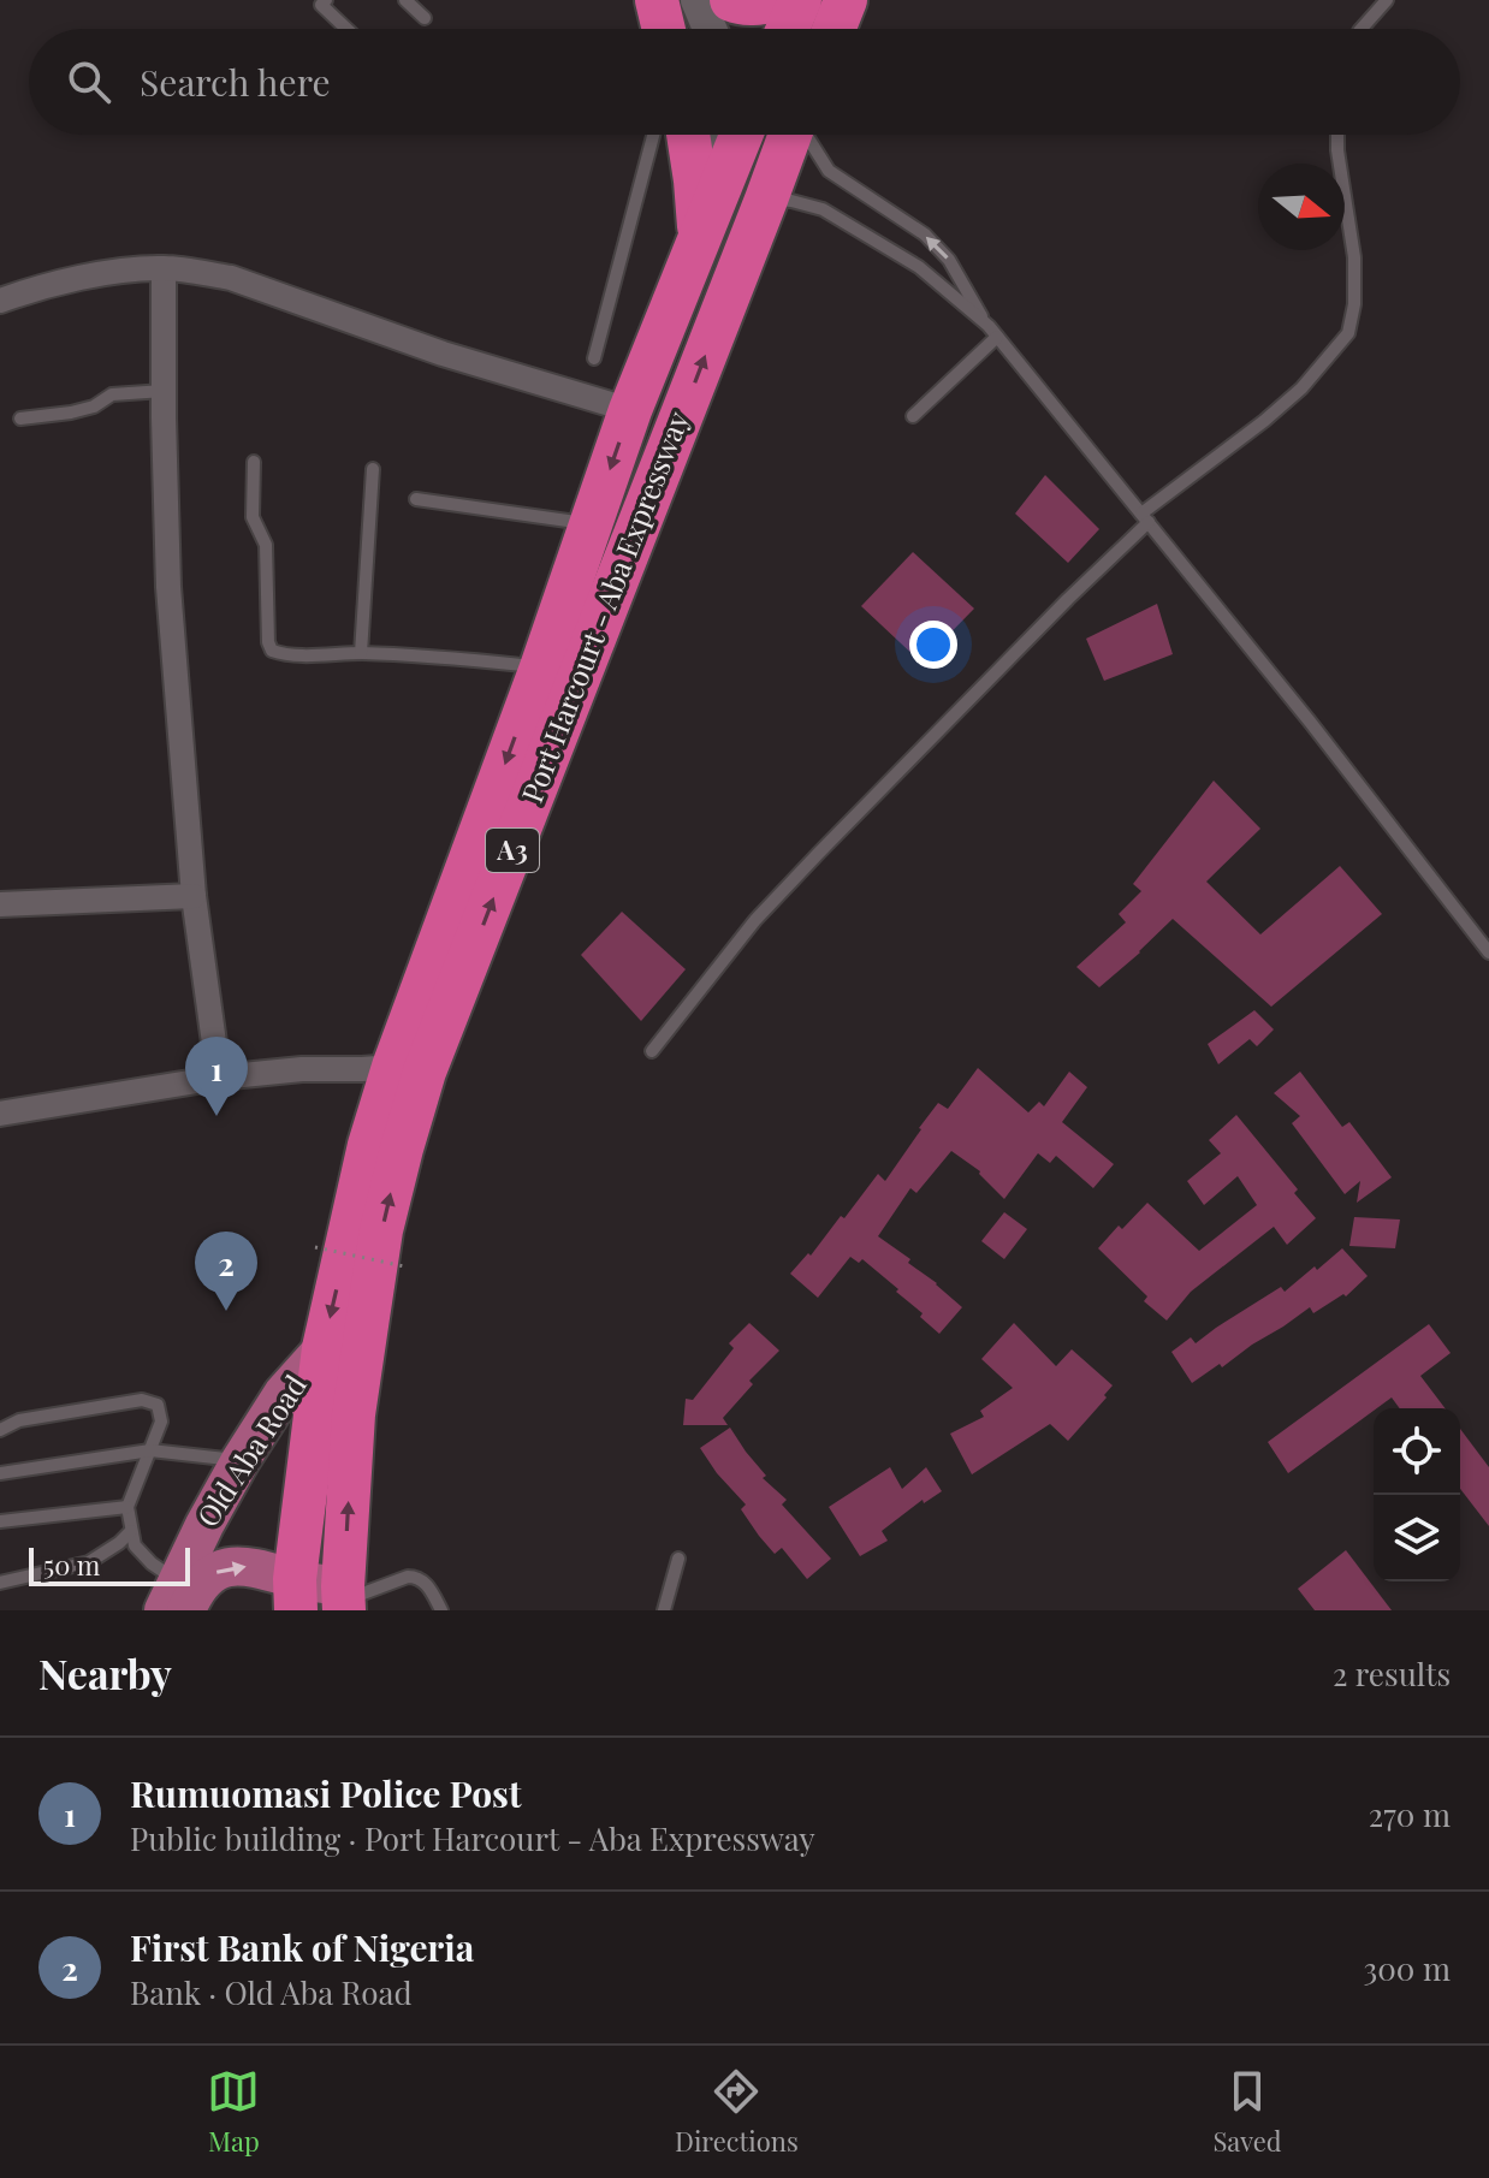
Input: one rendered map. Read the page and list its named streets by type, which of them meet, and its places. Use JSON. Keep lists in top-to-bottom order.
{
  "streets": {
    "highway": ["Port Harcourt - Aba Expressway", "A3"],
    "main road": ["Old Aba Road"]
  },
  "crossings": [
    ["Port Harcourt - Aba Expressway", "Old Aba Road"]
  ],
  "scale_bar": "50 m",
  "north": "right",
  "page": {
    "search": "Search here",
    "pins": ["1", "2"],
    "scale": "50 m",
    "heading": ["Nearby", "2 results"],
    "list": [
      {
        "mark": "1",
        "name": "Rumuomasi Police Post",
        "note": "Public building · Port Harcourt - Aba Expressway",
        "value": "270 m"
      },
      {
        "mark": "2",
        "name": "First Bank of Nigeria",
        "note": "Bank · Old Aba Road",
        "value": "300 m"
      }
    ],
    "nav": ["Map", "Directions", "Saved"]
  }
}
